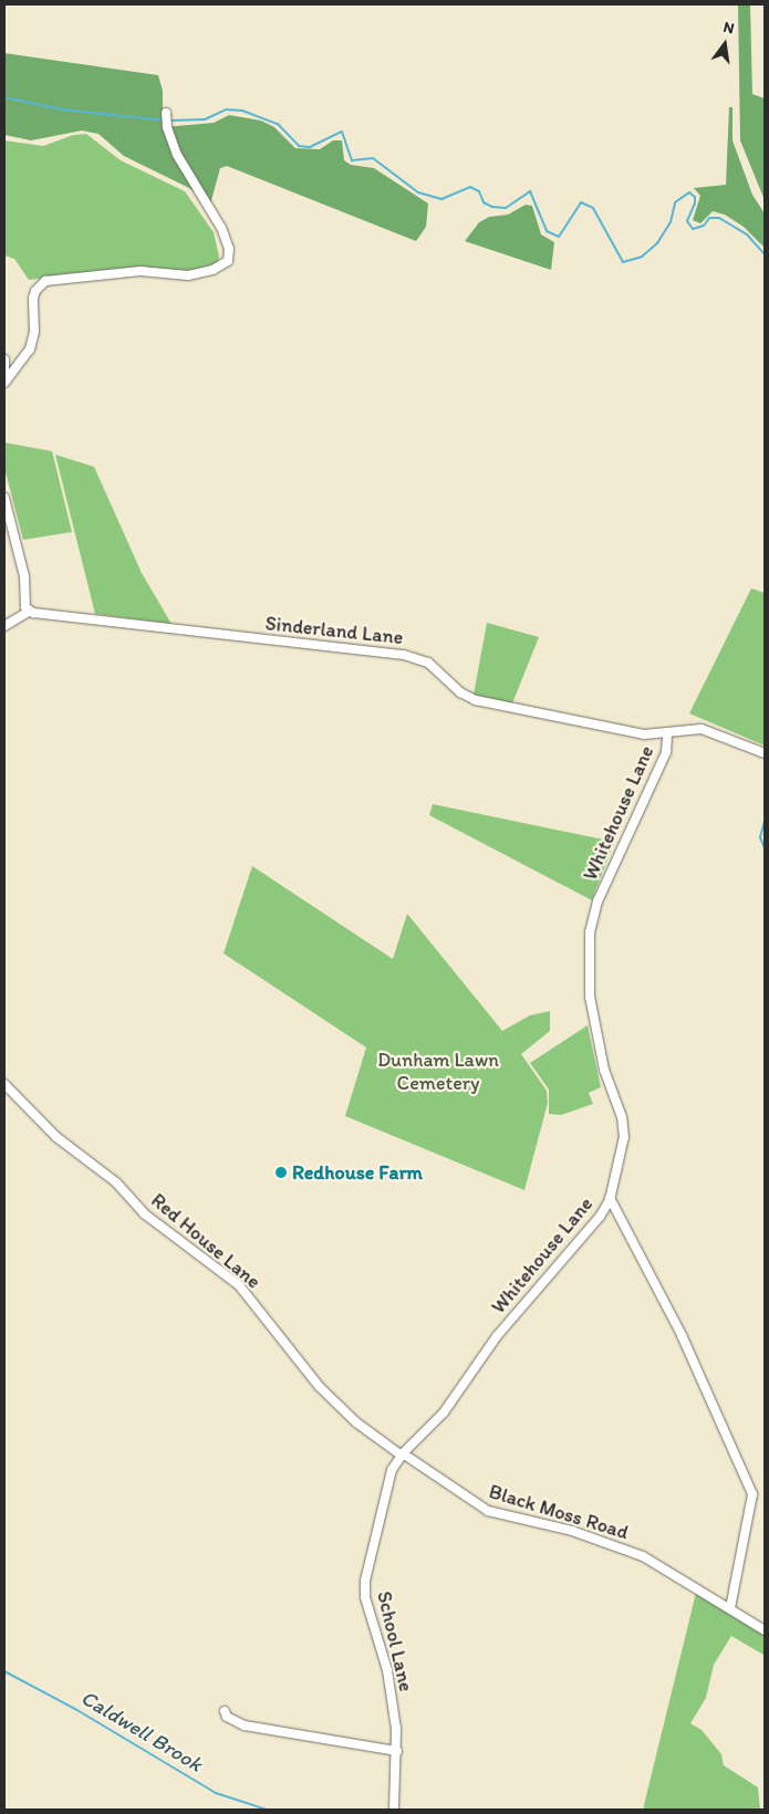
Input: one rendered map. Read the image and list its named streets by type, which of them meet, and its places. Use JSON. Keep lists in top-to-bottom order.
{
  "streets": {
    "street": [
      "Sinderland Lane",
      "Whitehouse Lane",
      "Red House Lane",
      "Black Moss Road",
      "School Lane"
    ]
  },
  "crossings": [
    ["Sinderland Lane", "Whitehouse Lane"],
    ["Whitehouse Lane", "Red House Lane"],
    ["Whitehouse Lane", "Black Moss Road"],
    ["Whitehouse Lane", "School Lane"],
    ["Red House Lane", "Black Moss Road"],
    ["Red House Lane", "School Lane"],
    ["Black Moss Road", "School Lane"]
  ],
  "water": ["Caldwell Brook"],
  "parks": ["Dunham Lawn Cemetery"],
  "places": ["Redhouse Farm"],
  "north": "top"
}
